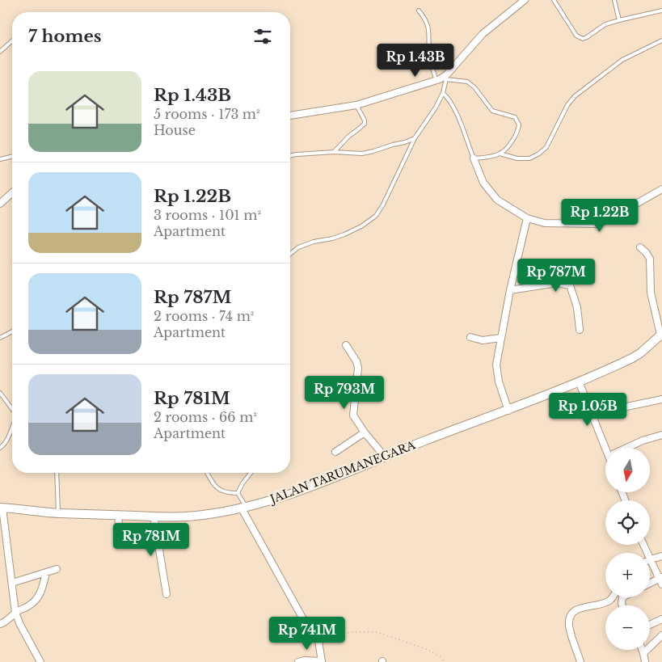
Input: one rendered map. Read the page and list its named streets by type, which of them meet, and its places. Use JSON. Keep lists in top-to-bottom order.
{
  "streets": {
    "street": ["JALAN TARUMANEGARA"]
  },
  "north": "bottom",
  "page": {
    "heading": "7 homes",
    "price": [
      "Rp 1.43B",
      "Rp 1.22B",
      "Rp 787M",
      "Rp 793M",
      "Rp 1.05B",
      "Rp 781M",
      "Rp 741M"
    ],
    "list": [
      {
        "name": "Rp 1.43B",
        "note": "5 rooms · 173 m² · House"
      },
      {
        "name": "Rp 1.22B",
        "note": "3 rooms · 101 m² · Apartment"
      },
      {
        "name": "Rp 787M",
        "note": "2 rooms · 74 m² · Apartment"
      },
      {
        "name": "Rp 781M",
        "note": "2 rooms · 66 m² · Apartment"
      }
    ],
    "map_buttons": ["+", "−"]
  }
}
